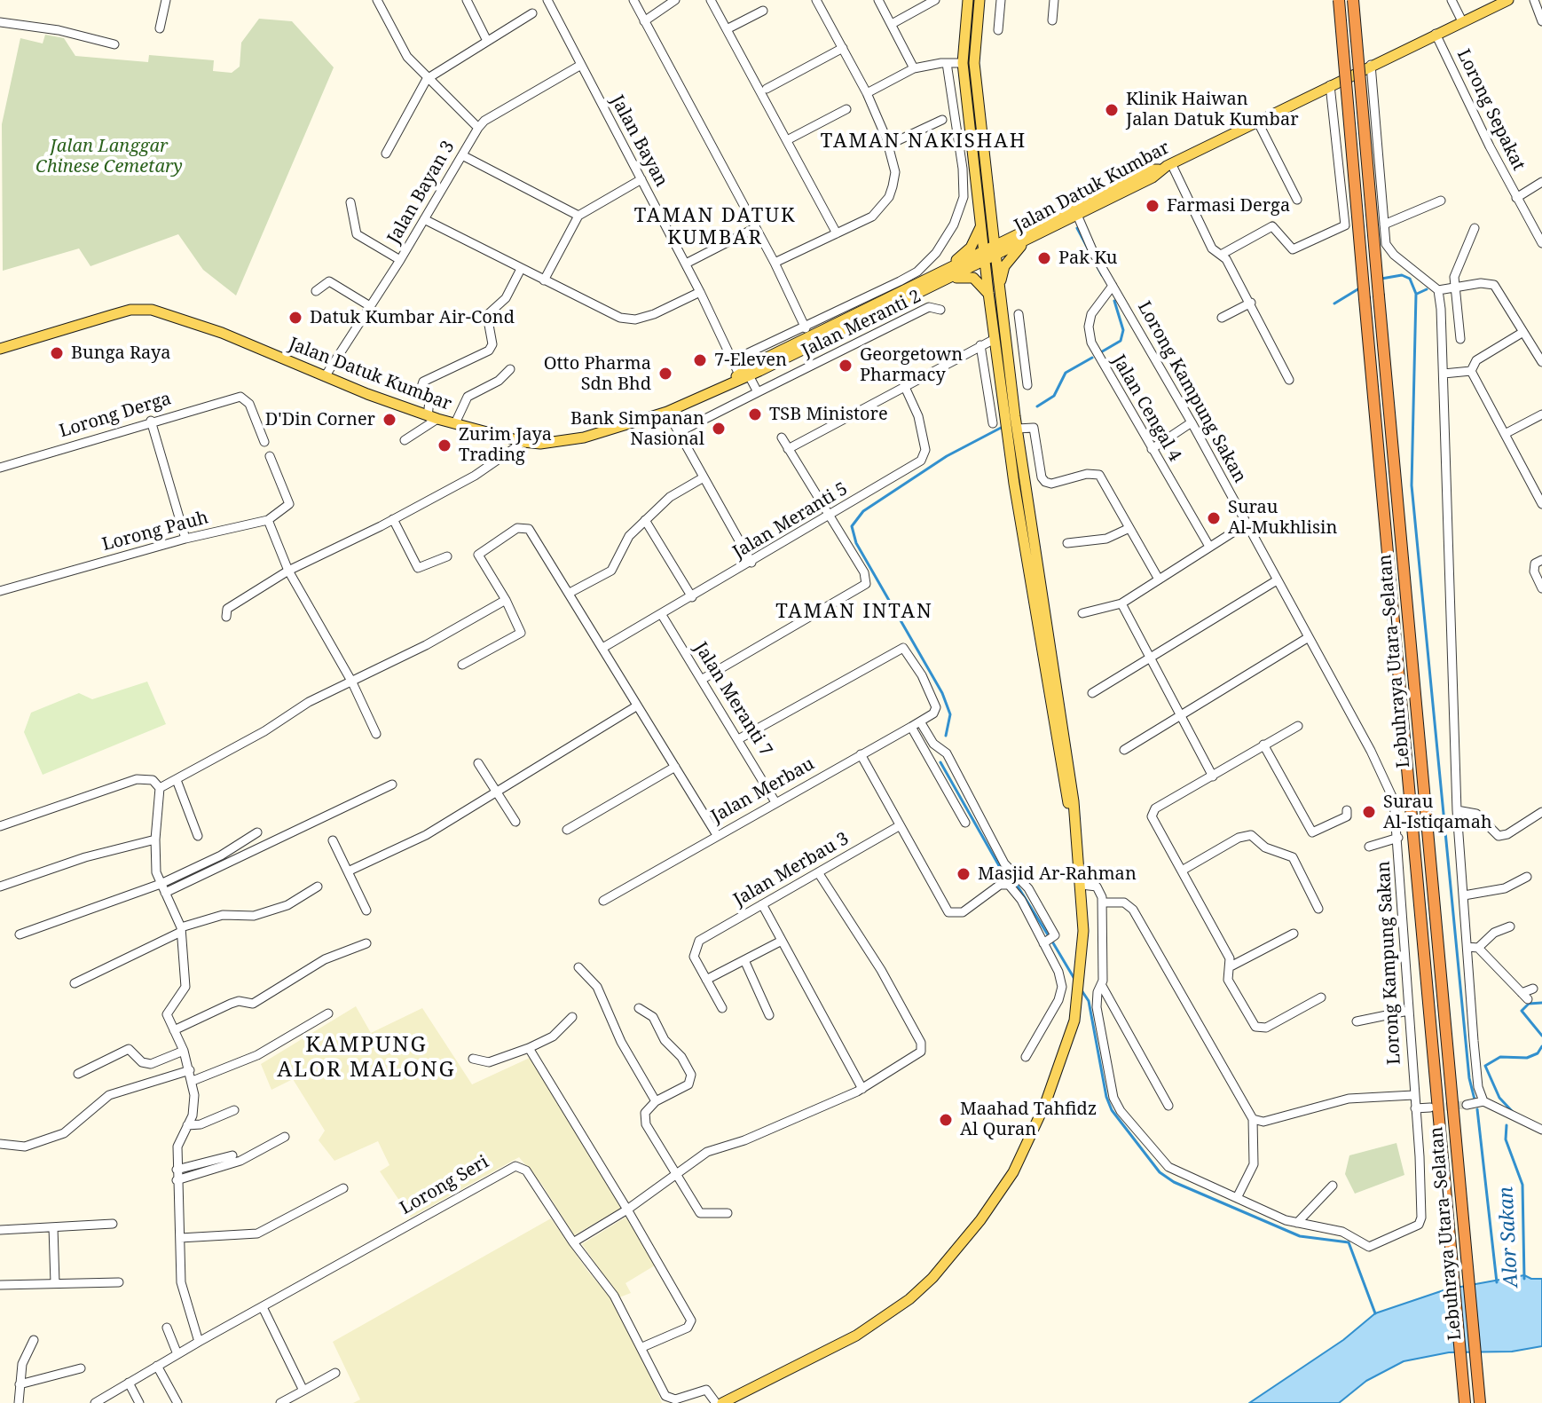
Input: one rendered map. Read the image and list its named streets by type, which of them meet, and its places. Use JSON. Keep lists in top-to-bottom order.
{
  "streets": {
    "highway": ["Lebuhraya Utara–Selatan"],
    "main road": ["Jalan Datuk Kumbar"],
    "street": [
      "Lorong Sepakat",
      "Jalan Bayan",
      "Jalan Bayan 3",
      "Jalan Meranti 2",
      "Lorong Kampung Sakan",
      "Jalan Cengal 4",
      "Lorong Derga",
      "Jalan Meranti 5",
      "Lorong Pauh",
      "Jalan Meranti 7",
      "Jalan Merbau",
      "Jalan Merbau 3",
      "Lorong Seri"
    ]
  },
  "crossings": [
    ["Lorong Sepakat", "Jalan Datuk Kumbar"],
    ["Jalan Bayan", "Jalan Datuk Kumbar"],
    ["Jalan Bayan", "Jalan Bayan 3"],
    ["Jalan Bayan", "Jalan Meranti 2"],
    ["Jalan Datuk Kumbar", "Jalan Bayan 3"],
    ["Jalan Datuk Kumbar", "Lorong Kampung Sakan"],
    ["Lorong Kampung Sakan", "Jalan Cengal 4"],
    ["Jalan Meranti 5", "Jalan Meranti 7"],
    ["Jalan Meranti 7", "Jalan Merbau"]
  ],
  "districts": [
    "TAMAN NAKISHAH",
    "TAMAN DATUK KUMBAR",
    "TAMAN INTAN",
    "KAMPUNG ALOR MALONG"
  ],
  "water": ["Alor Sakan"],
  "parks": ["Jalan Langgar Chinese Cemetary"],
  "places": [
    "Klinik Haiwan Jalan Datuk Kumbar",
    "Farmasi Derga",
    "Pak Ku",
    "Datuk Kumbar Air-Cond",
    "Bunga Raya",
    "7-Eleven",
    "Georgetown Pharmacy",
    "Otto Pharma Sdn Bhd",
    "TSB Ministore",
    "D'Din Corner",
    "Bank Simpanan Nasional",
    "Zurim Jaya Trading",
    "Surau Al-Mukhlisin",
    "Surau Al-Istiqamah",
    "Masjid Ar-Rahman",
    "Maahad Tahfidz Al Quran"
  ]
}
